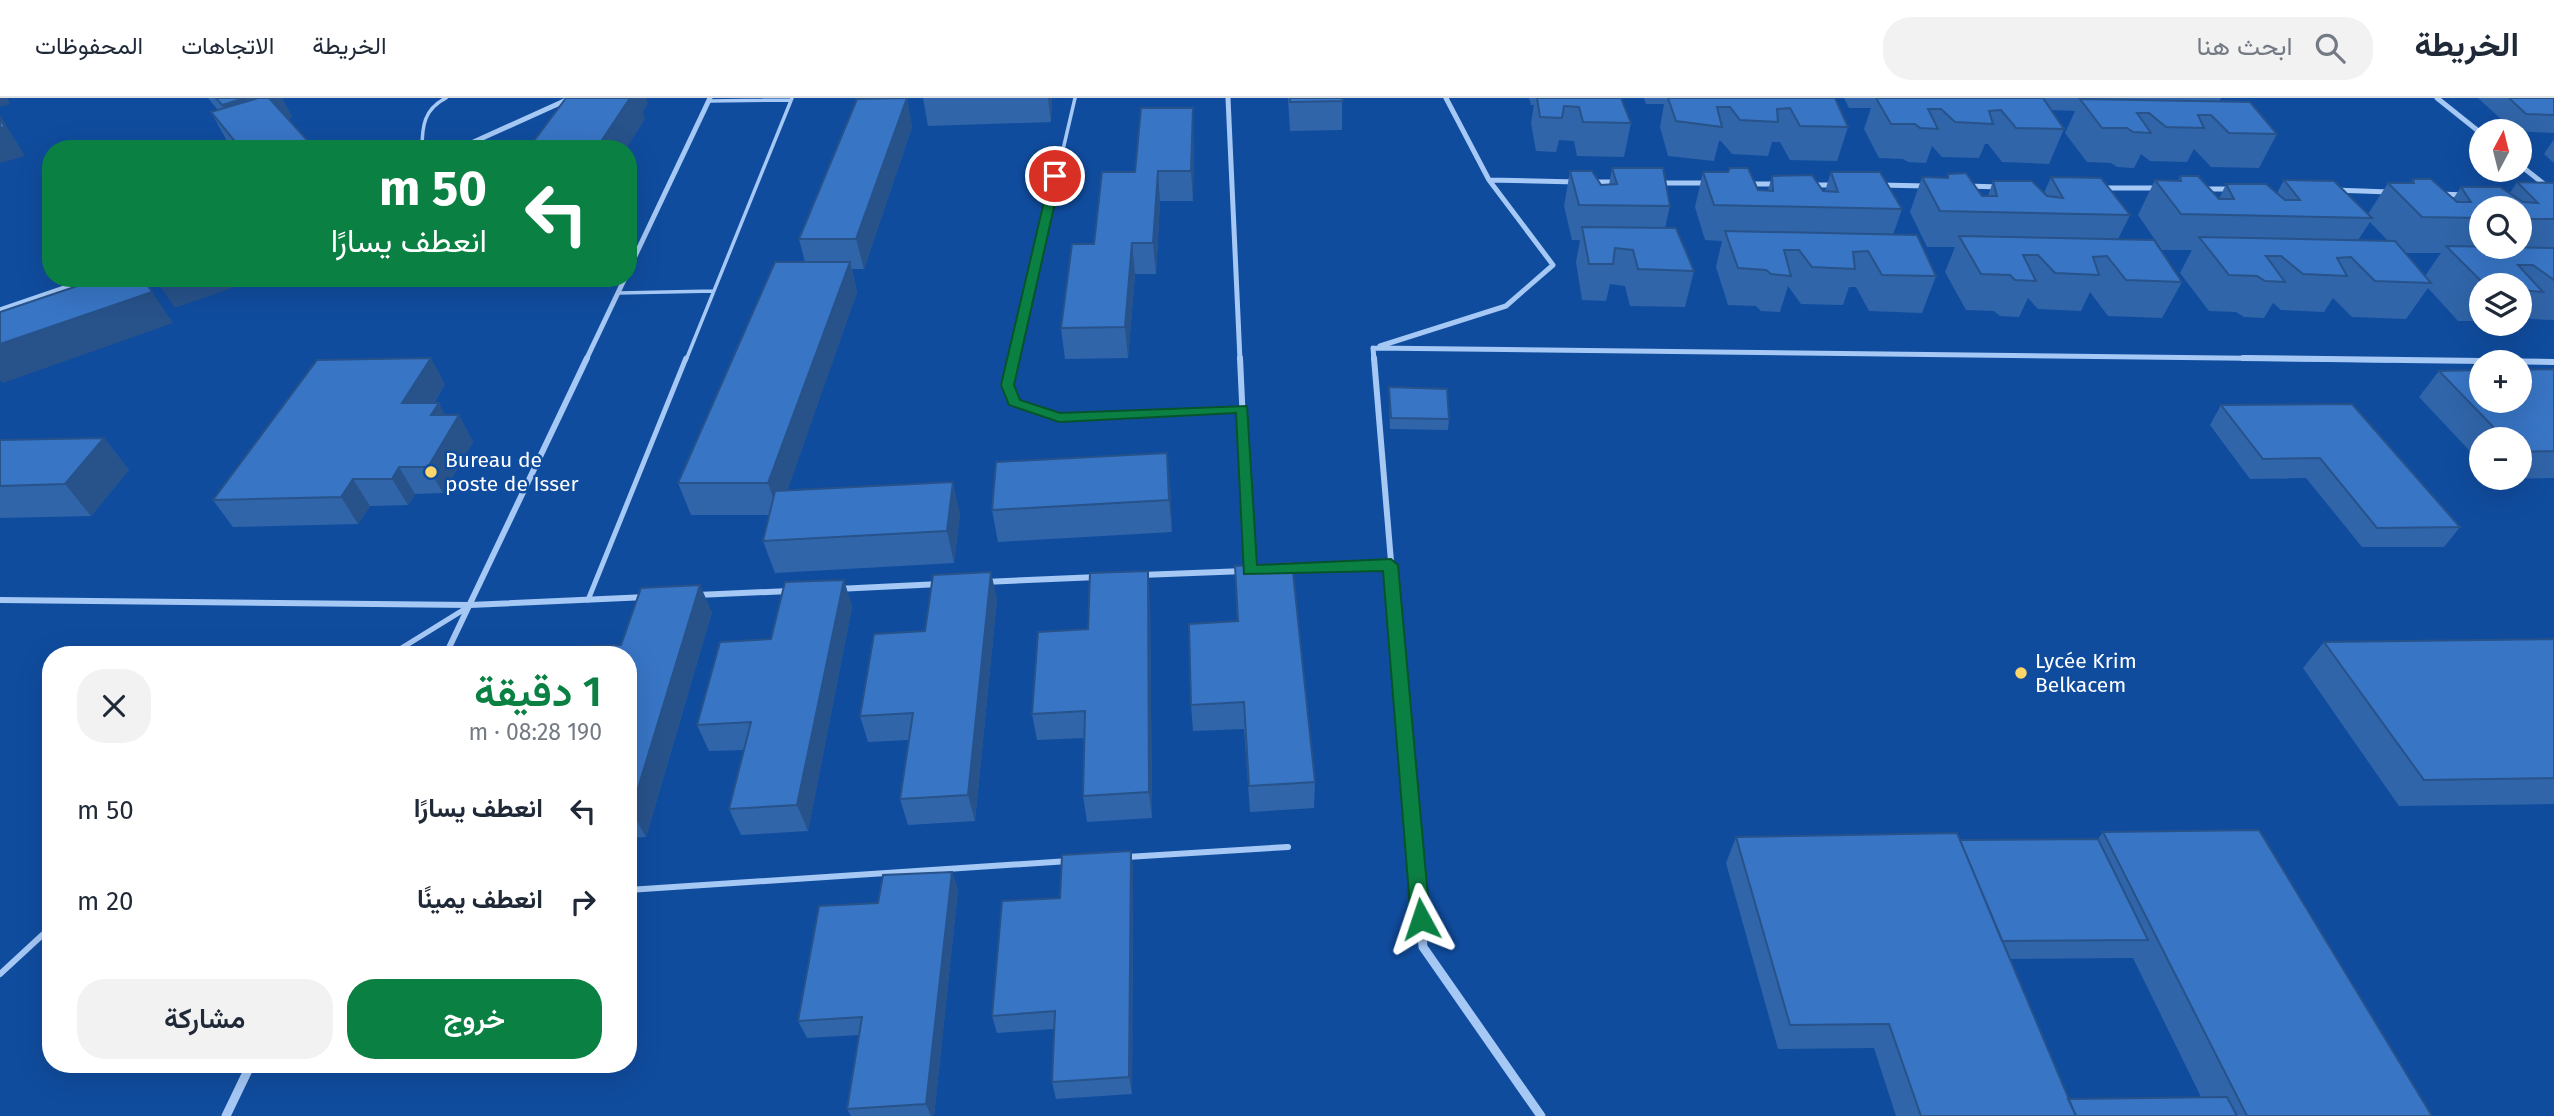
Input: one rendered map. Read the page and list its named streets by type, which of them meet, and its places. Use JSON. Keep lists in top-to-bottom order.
{
  "places": ["Bureau de poste de Isser", "Lycée Krim Belkacem"],
  "north": "top",
  "page": {
    "header": "الخريطة",
    "search": "ابحث هنا",
    "nav": ["الخريطة", "الاتجاهات", "المحفوظات"],
    "map_buttons": ["+", "−"],
    "turn": ["50 m", "انعطف يسارًا"],
    "heading": ["1 دقيقة", "190 m · 08:28"],
    "list": [
      {
        "name": "انعطف يسارًا",
        "value": "50 m"
      },
      {
        "name": "انعطف يمينًا",
        "value": "20 m"
      }
    ],
    "buttons": ["خروج", "مشاركة"]
  }
}
